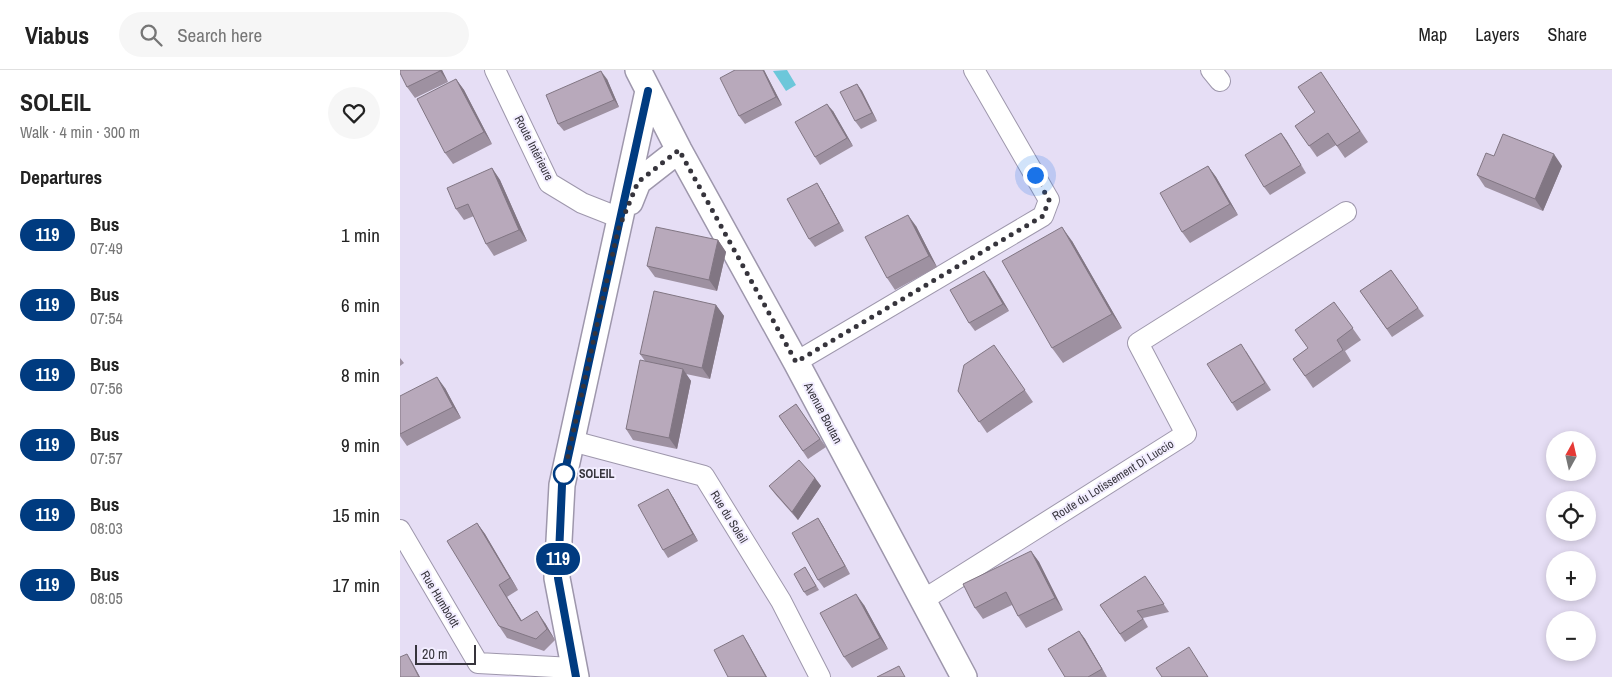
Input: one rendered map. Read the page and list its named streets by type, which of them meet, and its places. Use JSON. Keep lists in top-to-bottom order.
{
  "streets": {
    "street": [
      "Route Intérieure",
      "Avenue Boutan",
      "Route du Lotissement Di Luccio",
      "Rue du Soleil",
      "Rue Humboldt"
    ]
  },
  "crossings": [
    ["Avenue Boutan", "Route du Lotissement Di Luccio"]
  ],
  "places": ["SOLEIL"],
  "lines": ["bus line 119"],
  "scale_bar": "20 m",
  "north": "top",
  "page": {
    "header": "Viabus",
    "search": "Search here",
    "nav": ["Map", "Layers", "Share"],
    "heading": [
      ["SOLEIL", "Walk · 4 min · 300 m"],
      "Departures"
    ],
    "on_map": "119",
    "list": [
      {
        "mark": "119",
        "name": "Bus",
        "note": "07:49",
        "value": "1 min"
      },
      {
        "mark": "119",
        "name": "Bus",
        "note": "07:54",
        "value": "6 min"
      },
      {
        "mark": "119",
        "name": "Bus",
        "note": "07:56",
        "value": "8 min"
      },
      {
        "mark": "119",
        "name": "Bus",
        "note": "07:57",
        "value": "9 min"
      },
      {
        "mark": "119",
        "name": "Bus",
        "note": "08:03",
        "value": "15 min"
      },
      {
        "mark": "119",
        "name": "Bus",
        "note": "08:05",
        "value": "17 min"
      }
    ],
    "map_buttons": ["+", "−"],
    "scale": "20 m"
  }
}
